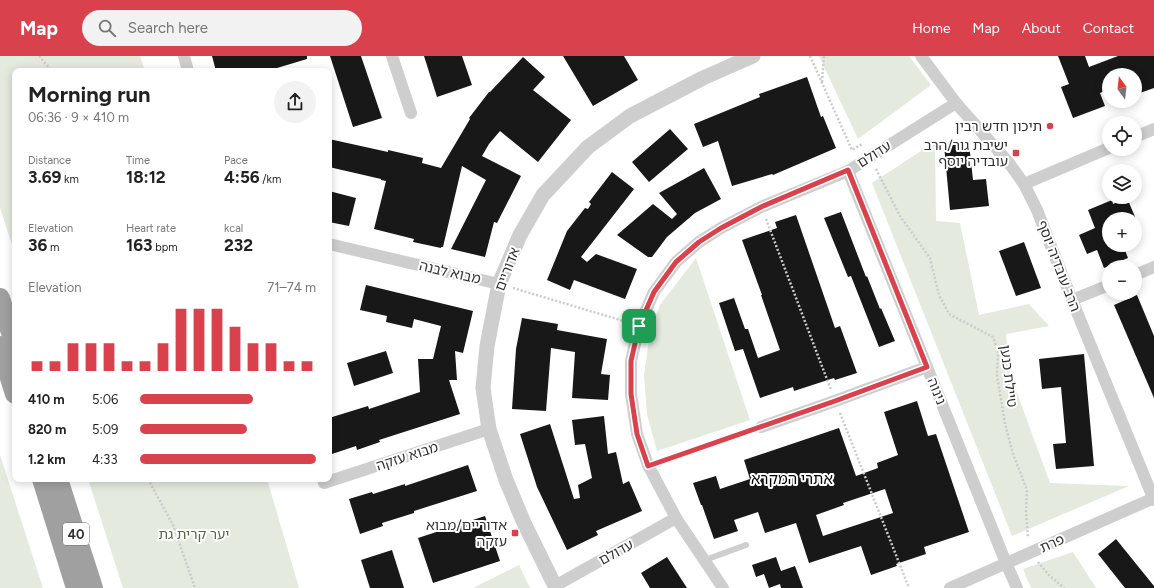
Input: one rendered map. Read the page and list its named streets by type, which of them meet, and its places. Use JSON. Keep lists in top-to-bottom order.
{
  "streets": {
    "highway": ["40"],
    "street": [
      "עדולם",
      "הרב עובדיה יוסף",
      "אדוריים",
      "מבוא לבנה",
      "נינוה",
      "מבוא עזקה",
      "פרת"
    ],
    "path": ["טיילת כנען"]
  },
  "crossings": [
    ["עדולם", "הרב עובדיה יוסף"],
    ["עדולם", "אדוריים"],
    ["עדולם", "מבוא לבנה"],
    ["עדולם", "נינוה"],
    ["הרב עובדיה יוסף", "פרת"],
    ["אדוריים", "מבוא לבנה"],
    ["אדוריים", "מבוא עזקה"],
    ["נינוה", "פרת"]
  ],
  "districts": ["אתרי המקרא"],
  "parks": ["יער קרית גת"],
  "places": {
    "other": ["תיכון חדש רבין"],
    "transit": ["ישיבת גור/הרב עובדיה יוסף", "אדוריים/מבוא עזקה"]
  },
  "north": "top",
  "page": {
    "header": "Map",
    "search": "Search here",
    "nav": [
      "Home",
      "Map",
      "About",
      "Contact"
    ],
    "map_buttons": ["+", "−"],
    "heading": ["Morning run", "06:36 · 9 × 410 m"],
    "stats": [
      ["Distance", "3.69 km"],
      ["Time", "18:12"],
      ["Pace", "4:56 /km"],
      ["Elevation", "36 m"],
      ["Heart rate", "163 bpm"],
      ["kcal", "232"]
    ],
    "chart": ["Elevation", "71–74 m"],
    "list": [
      {
        "name": "410 m",
        "note": "5:06"
      },
      {
        "name": "820 m",
        "note": "5:09"
      },
      {
        "name": "1.2 km",
        "note": "4:33"
      }
    ]
  }
}
